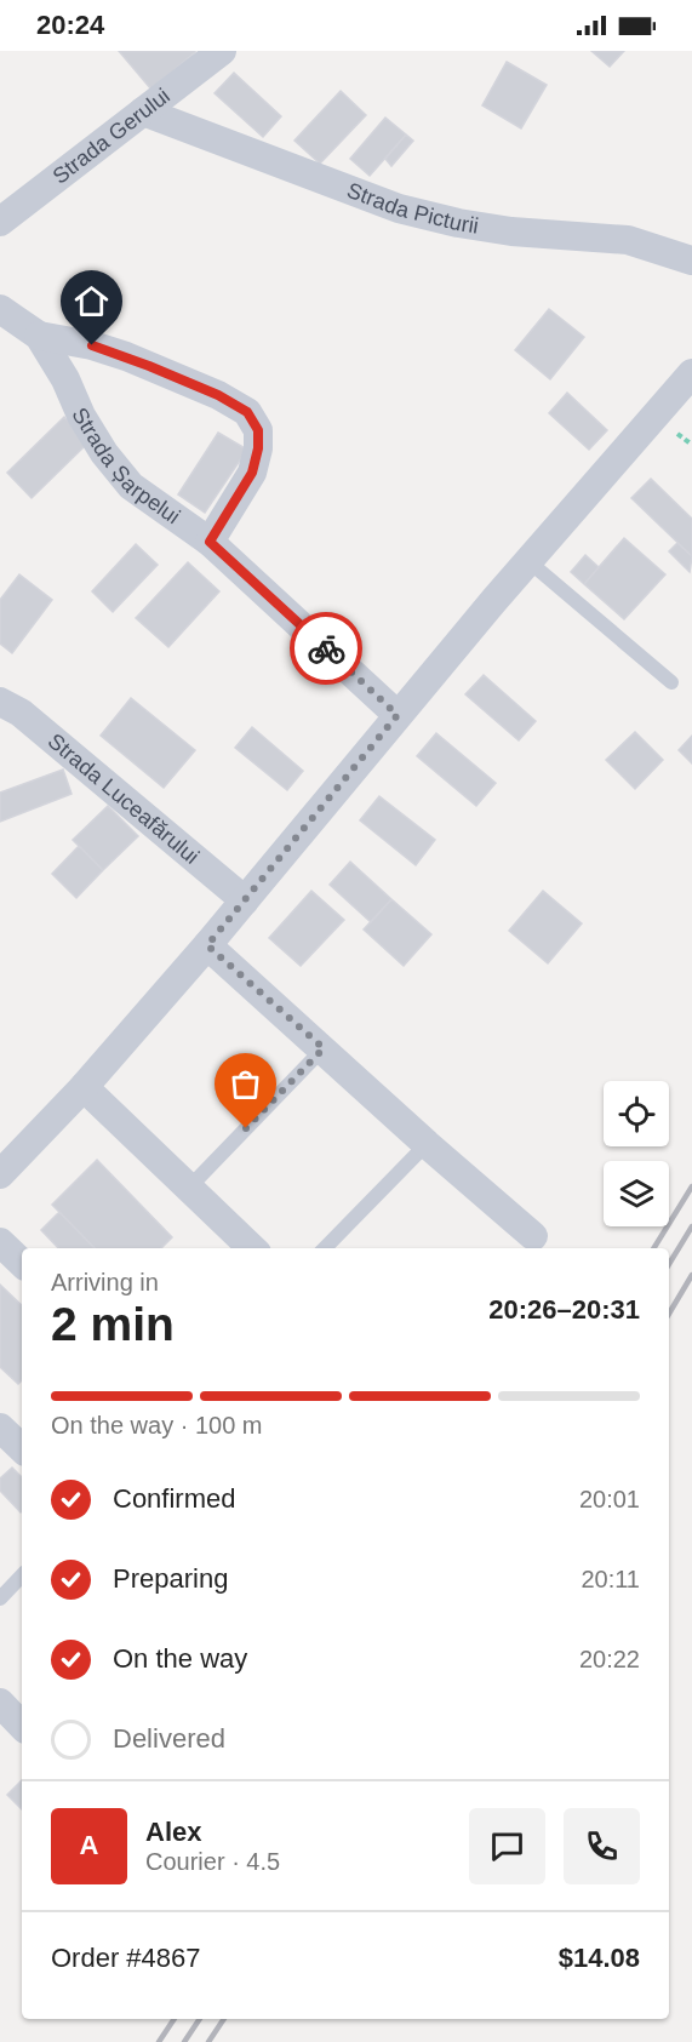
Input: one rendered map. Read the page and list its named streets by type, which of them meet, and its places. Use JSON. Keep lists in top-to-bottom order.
{
  "streets": {
    "street": [
      "Strada Gerului",
      "Strada Picturii",
      "Strada Șarpelui",
      "Strada Luceafărului"
    ]
  },
  "crossings": [
    ["Strada Gerului", "Strada Picturii"]
  ],
  "page": {
    "status": "20:24",
    "heading": ["2 min", "Arriving in", "20:26–20:31"],
    "panel": [
      "Alex",
      "Courier · 4.5",
      "Order #4867",
      "$14.08"
    ],
    "bar": "On the way · 100 m",
    "list": [
      ["Confirmed", "20:01"],
      ["Preparing", "20:11"],
      ["On the way", "20:22"],
      "Delivered"
    ],
    "round": "A"
  }
}
